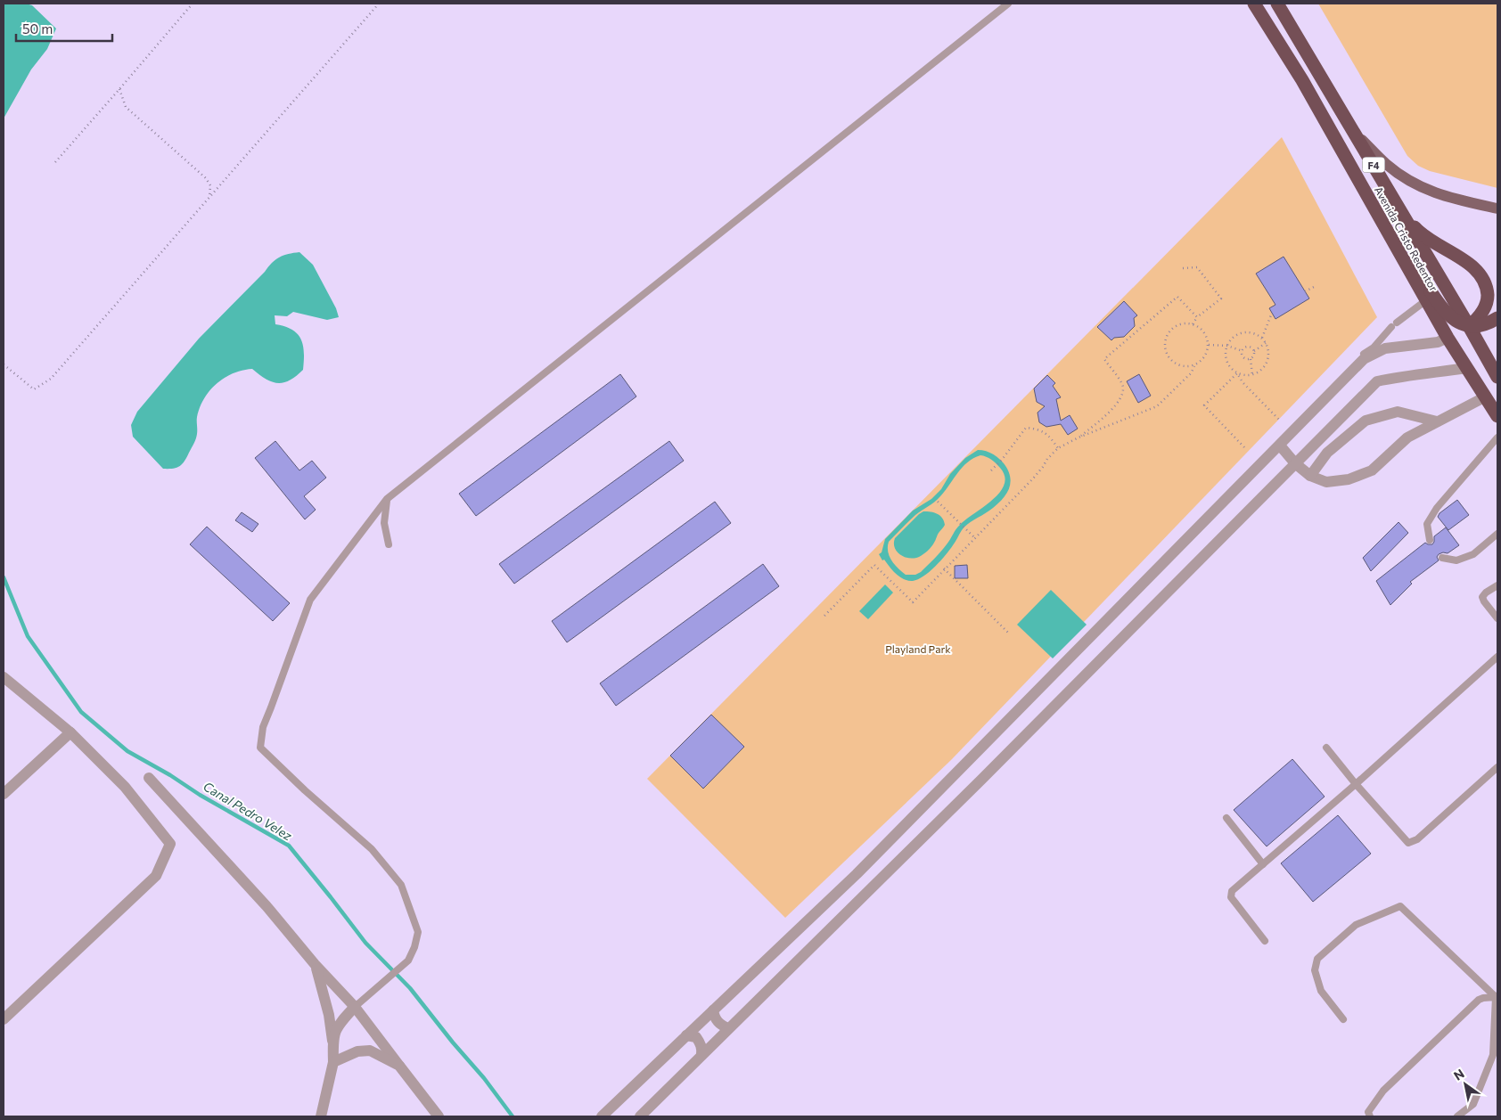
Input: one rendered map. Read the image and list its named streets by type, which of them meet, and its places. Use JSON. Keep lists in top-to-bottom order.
{
  "streets": {
    "highway": ["F4", "Avenida Cristo Redentor"]
  },
  "water": ["Canal Pedro Velez"],
  "parks": ["Playland Park"],
  "scale_bar": "50 m",
  "north": "top left"
}
